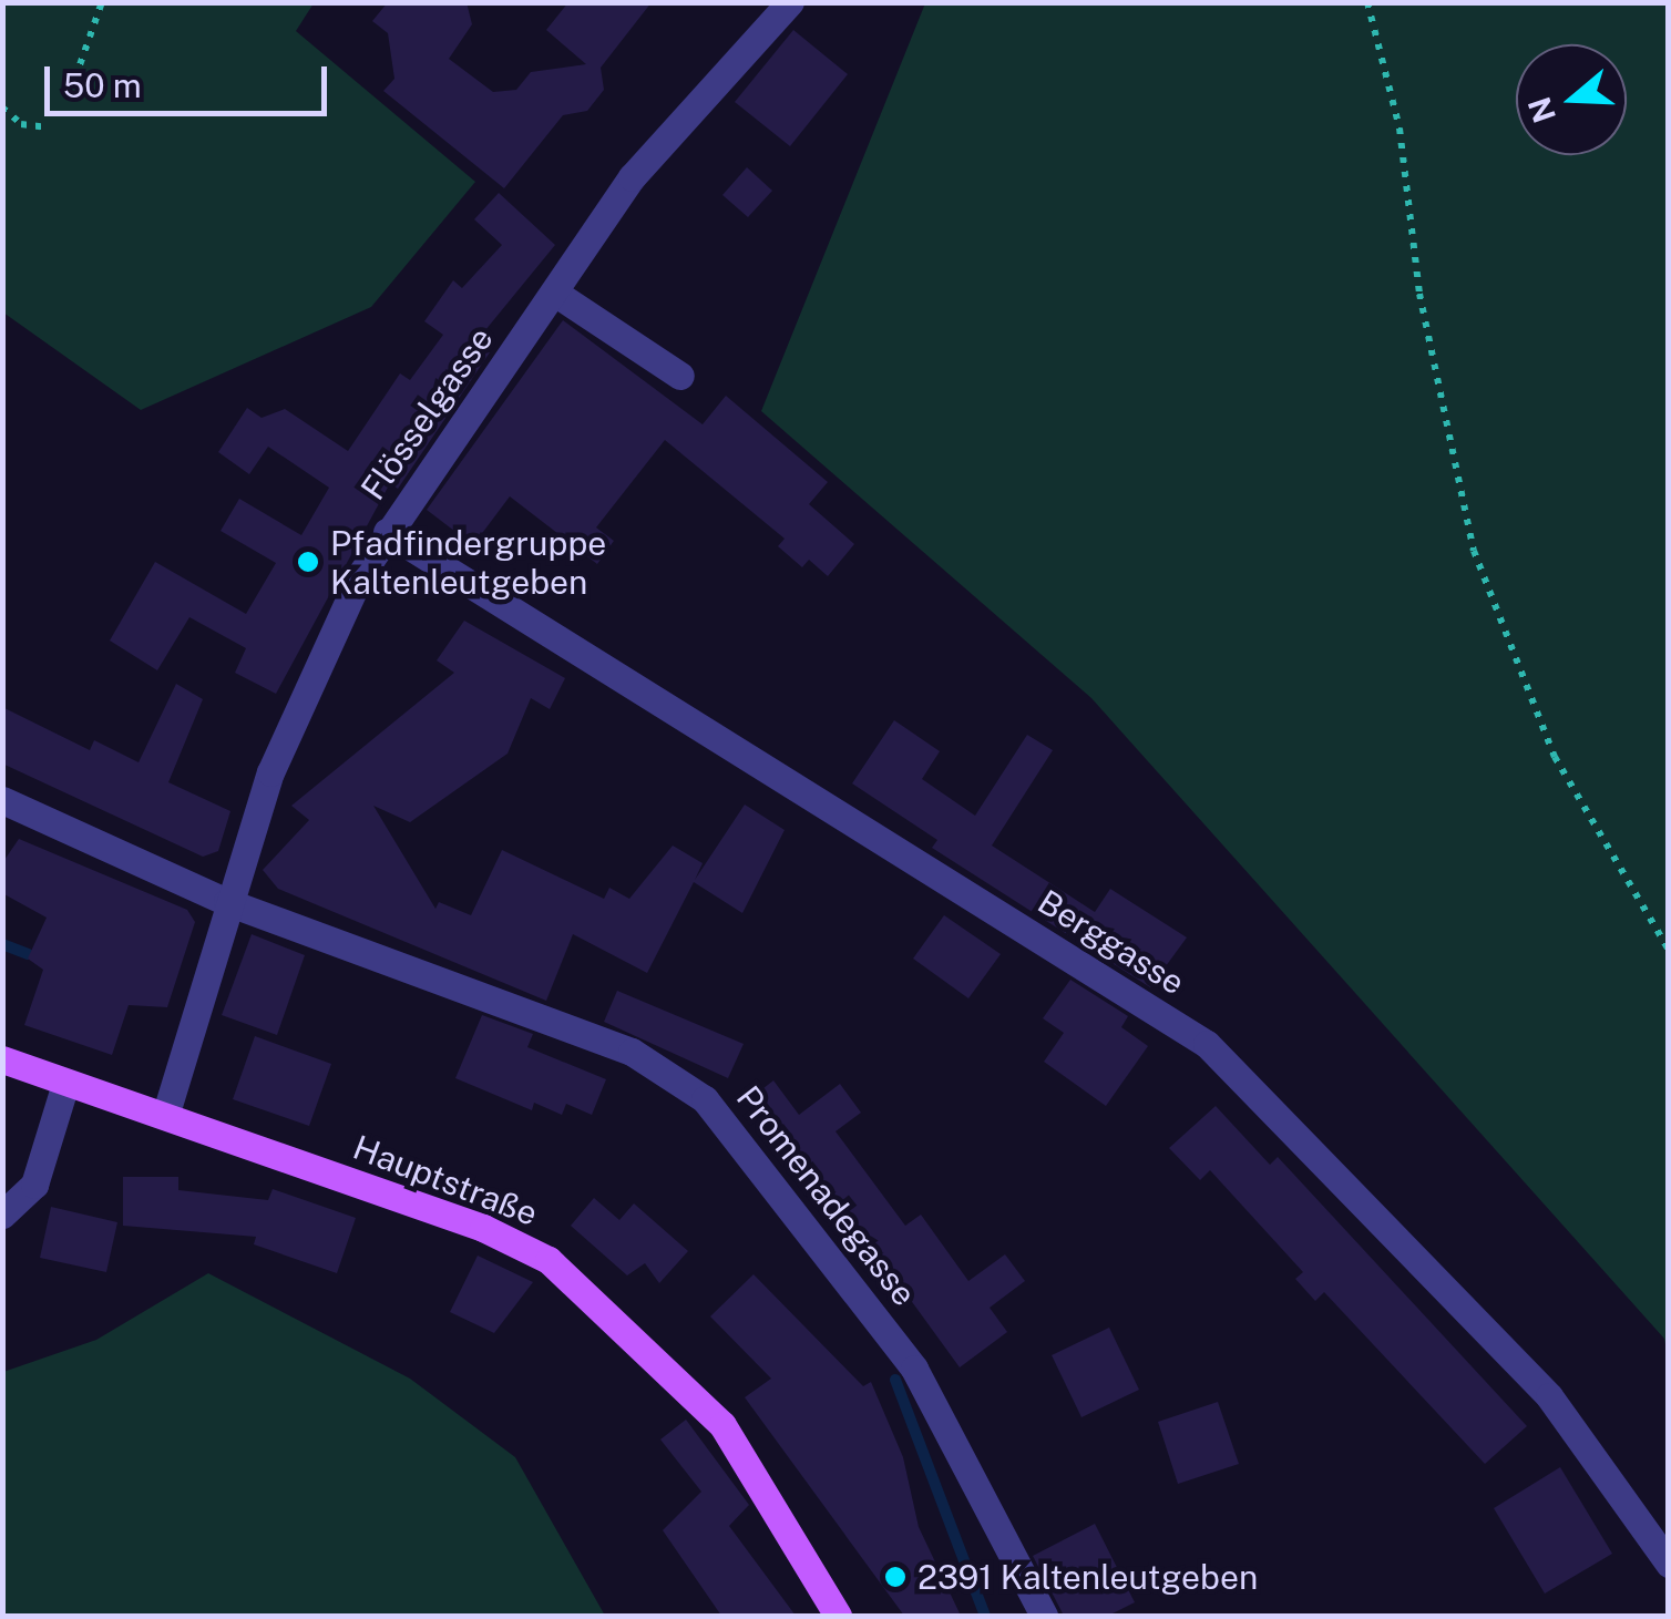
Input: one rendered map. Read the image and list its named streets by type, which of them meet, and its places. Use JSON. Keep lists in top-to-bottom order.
{
  "streets": {
    "main road": ["Hauptstraße"],
    "street": ["Flösselgasse", "Berggasse", "Promenadegasse"]
  },
  "crossings": [
    ["Flösselgasse", "Berggasse"],
    ["Flösselgasse", "Hauptstraße"],
    ["Flösselgasse", "Promenadegasse"]
  ],
  "places": ["Pfadfindergruppe Kaltenleutgeben", "2391 Kaltenleutgeben"],
  "scale_bar": "50 m",
  "north": "left"
}
